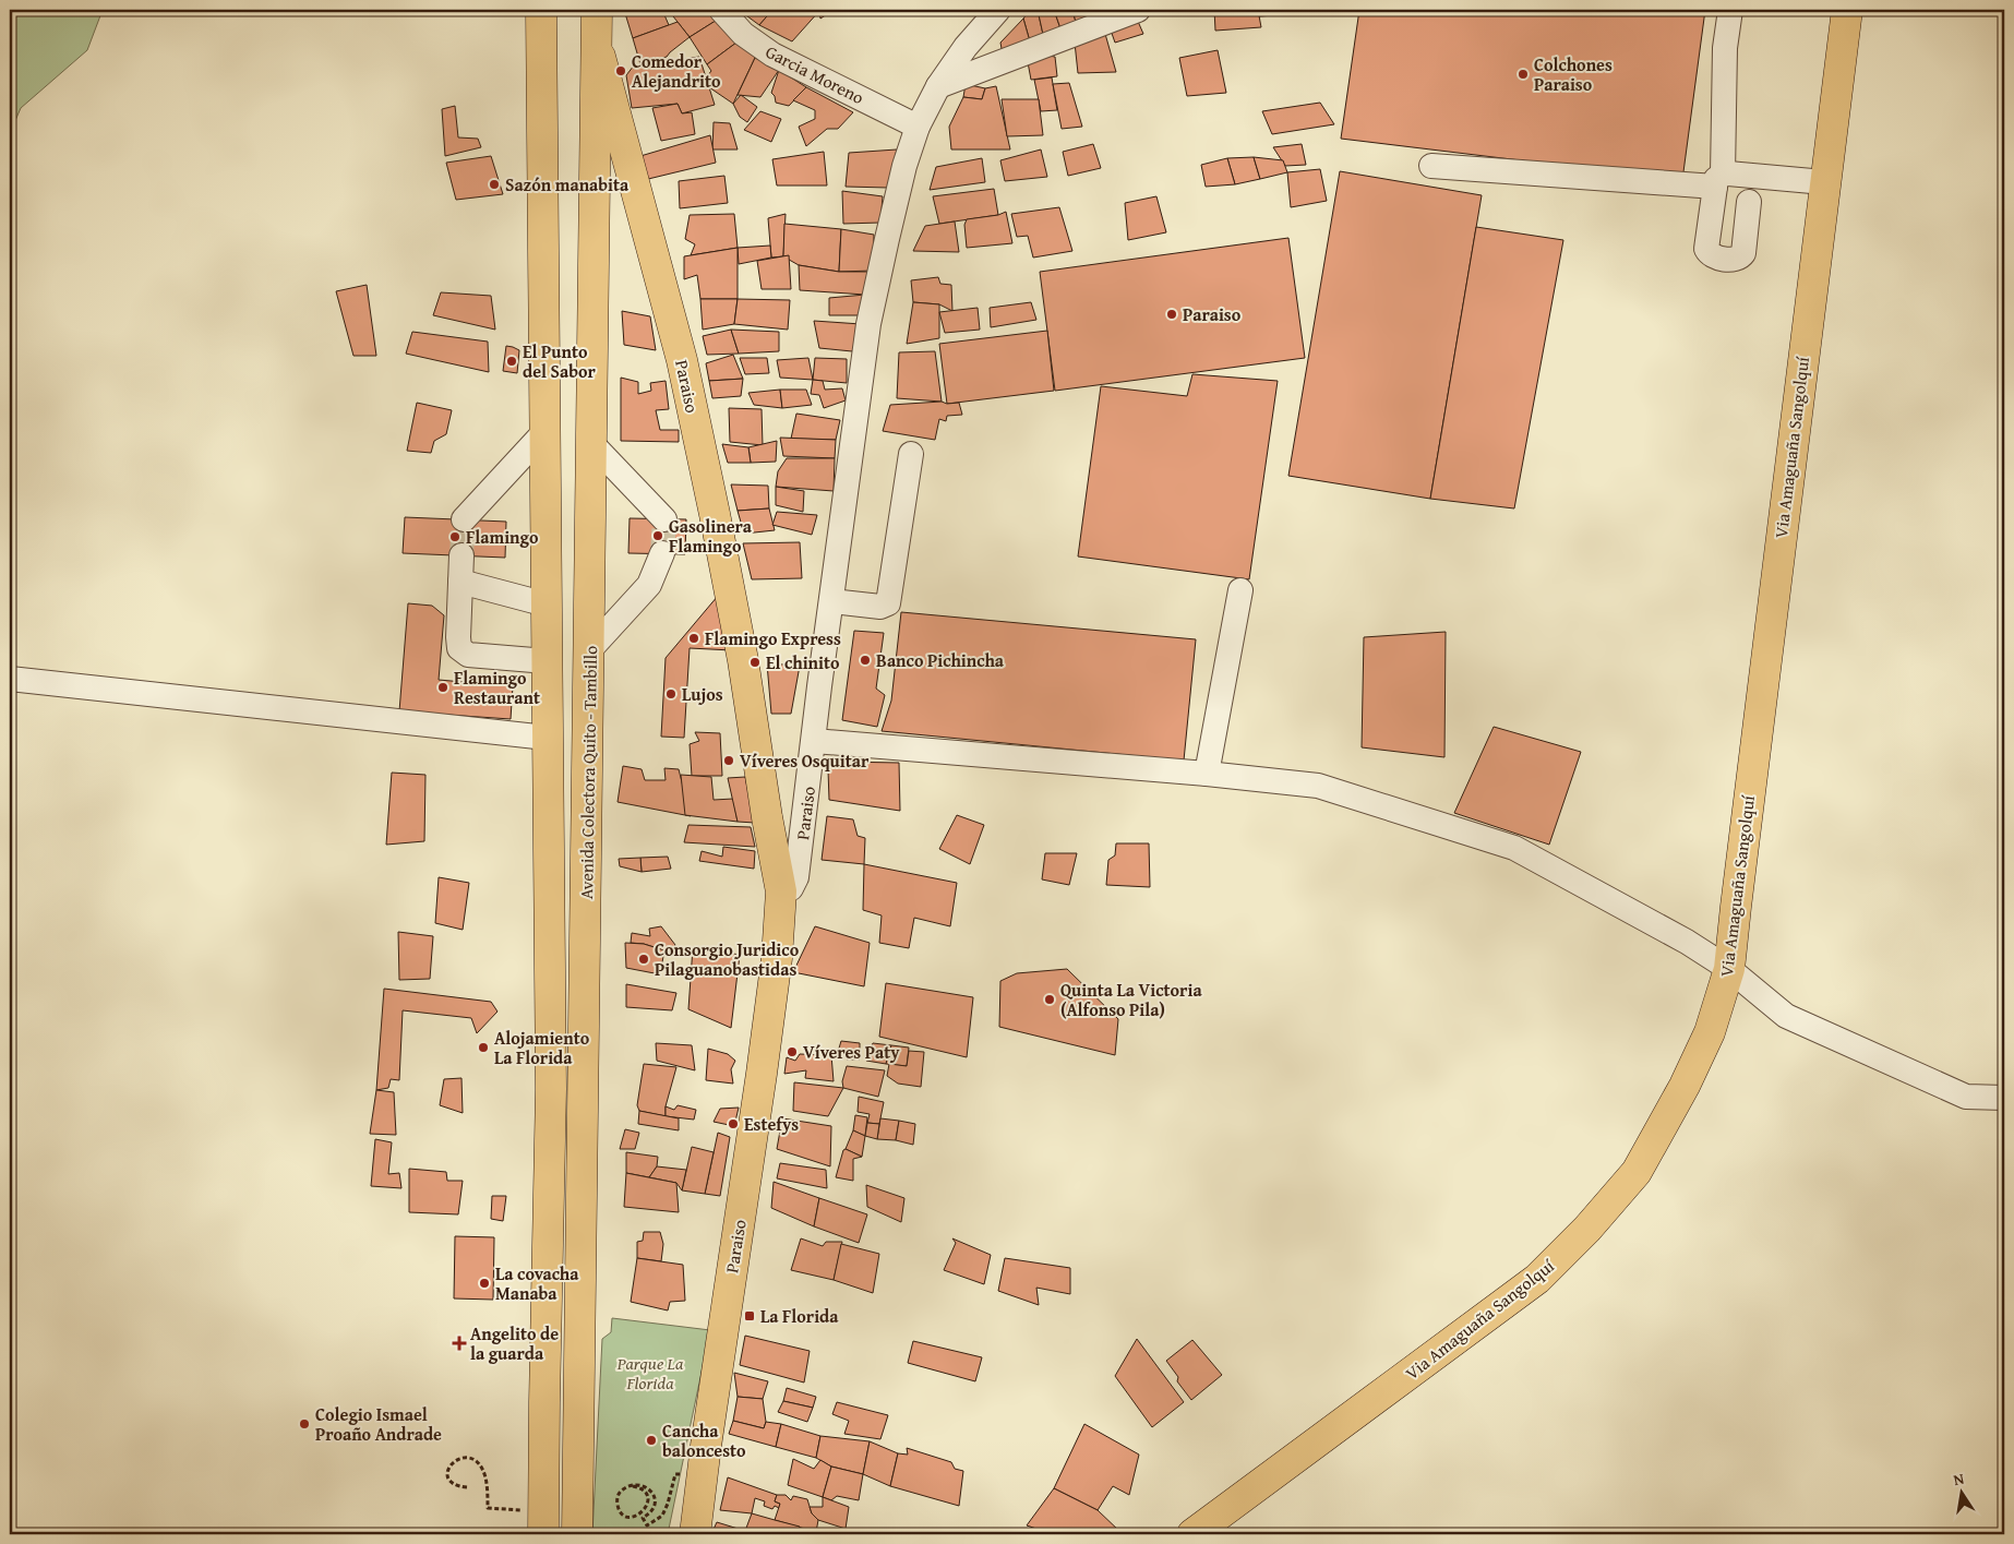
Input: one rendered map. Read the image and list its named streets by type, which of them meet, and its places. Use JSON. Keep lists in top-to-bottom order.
{
  "streets": {
    "main road": ["Paraiso", "Via Amaguaña Sangolquí", "Avenida Colectora Quito - Tambillo"],
    "street": ["Garcia Moreno"]
  },
  "crossings": [
    ["Garcia Moreno", "Paraiso"],
    ["Paraiso", "Avenida Colectora Quito - Tambillo"]
  ],
  "parks": ["Parque La Florida"],
  "places": {
    "other": [
      "Comedor Alejandrito",
      "Colchones Paraiso",
      "Sazón manabita",
      "Paraiso",
      "El Punto del Sabor",
      "Gasolinera Flamingo",
      "Flamingo",
      "Flamingo Express",
      "Banco Pichincha",
      "El chinito",
      "Flamingo Restaurant",
      "Lujos",
      "Víveres Osquitar",
      "Consorgio Juridico Pilaguanobastidas",
      "Quinta La Victoria (Alfonso Pila)",
      "Alojamiento La Florida",
      "Víveres Paty",
      "Estefys",
      "La covacha Manaba",
      "Colegio Ismael Proaño Andrade",
      "Cancha baloncesto"
    ],
    "transit": ["La Florida"],
    "health": ["Angelito de la guarda"]
  },
  "north": "top"
}
